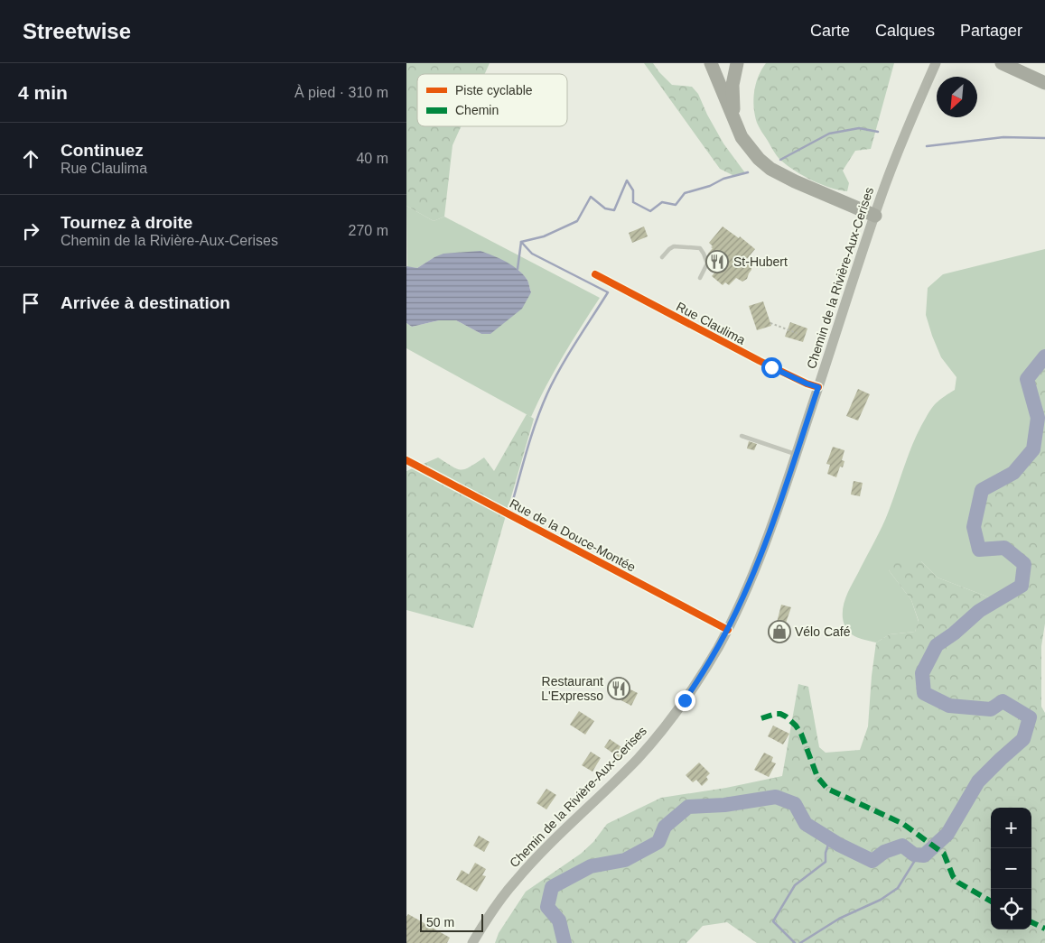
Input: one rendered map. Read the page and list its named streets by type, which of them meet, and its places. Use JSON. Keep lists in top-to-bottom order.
{
  "streets": {
    "main road": ["Chemin de la Rivière-Aux-Cerises"],
    "street": ["Rue Claulima", "Rue de la Douce-Montée"]
  },
  "crossings": [
    ["Chemin de la Rivière-Aux-Cerises", "Rue Claulima"],
    ["Chemin de la Rivière-Aux-Cerises", "Rue de la Douce-Montée"]
  ],
  "places": {
    "restaurant": ["St-Hubert", "Restaurant L'Expresso"],
    "shop": ["Vélo Café"]
  },
  "legend": ["Piste cyclable", "Chemin"],
  "scale_bar": "50 m",
  "north": "bottom left",
  "page": {
    "header": "Streetwise",
    "nav": ["Carte", "Calques", "Partager"],
    "heading": ["4 min", "À pied · 310 m"],
    "list": [
      ["Continuez", "Rue Claulima", "40 m"],
      ["Tournez à droite", "Chemin de la Rivière-Aux-Cerises", "270 m"],
      "Arrivée à destination"
    ],
    "map_buttons": ["+", "−"],
    "scale": "50 m"
  }
}
